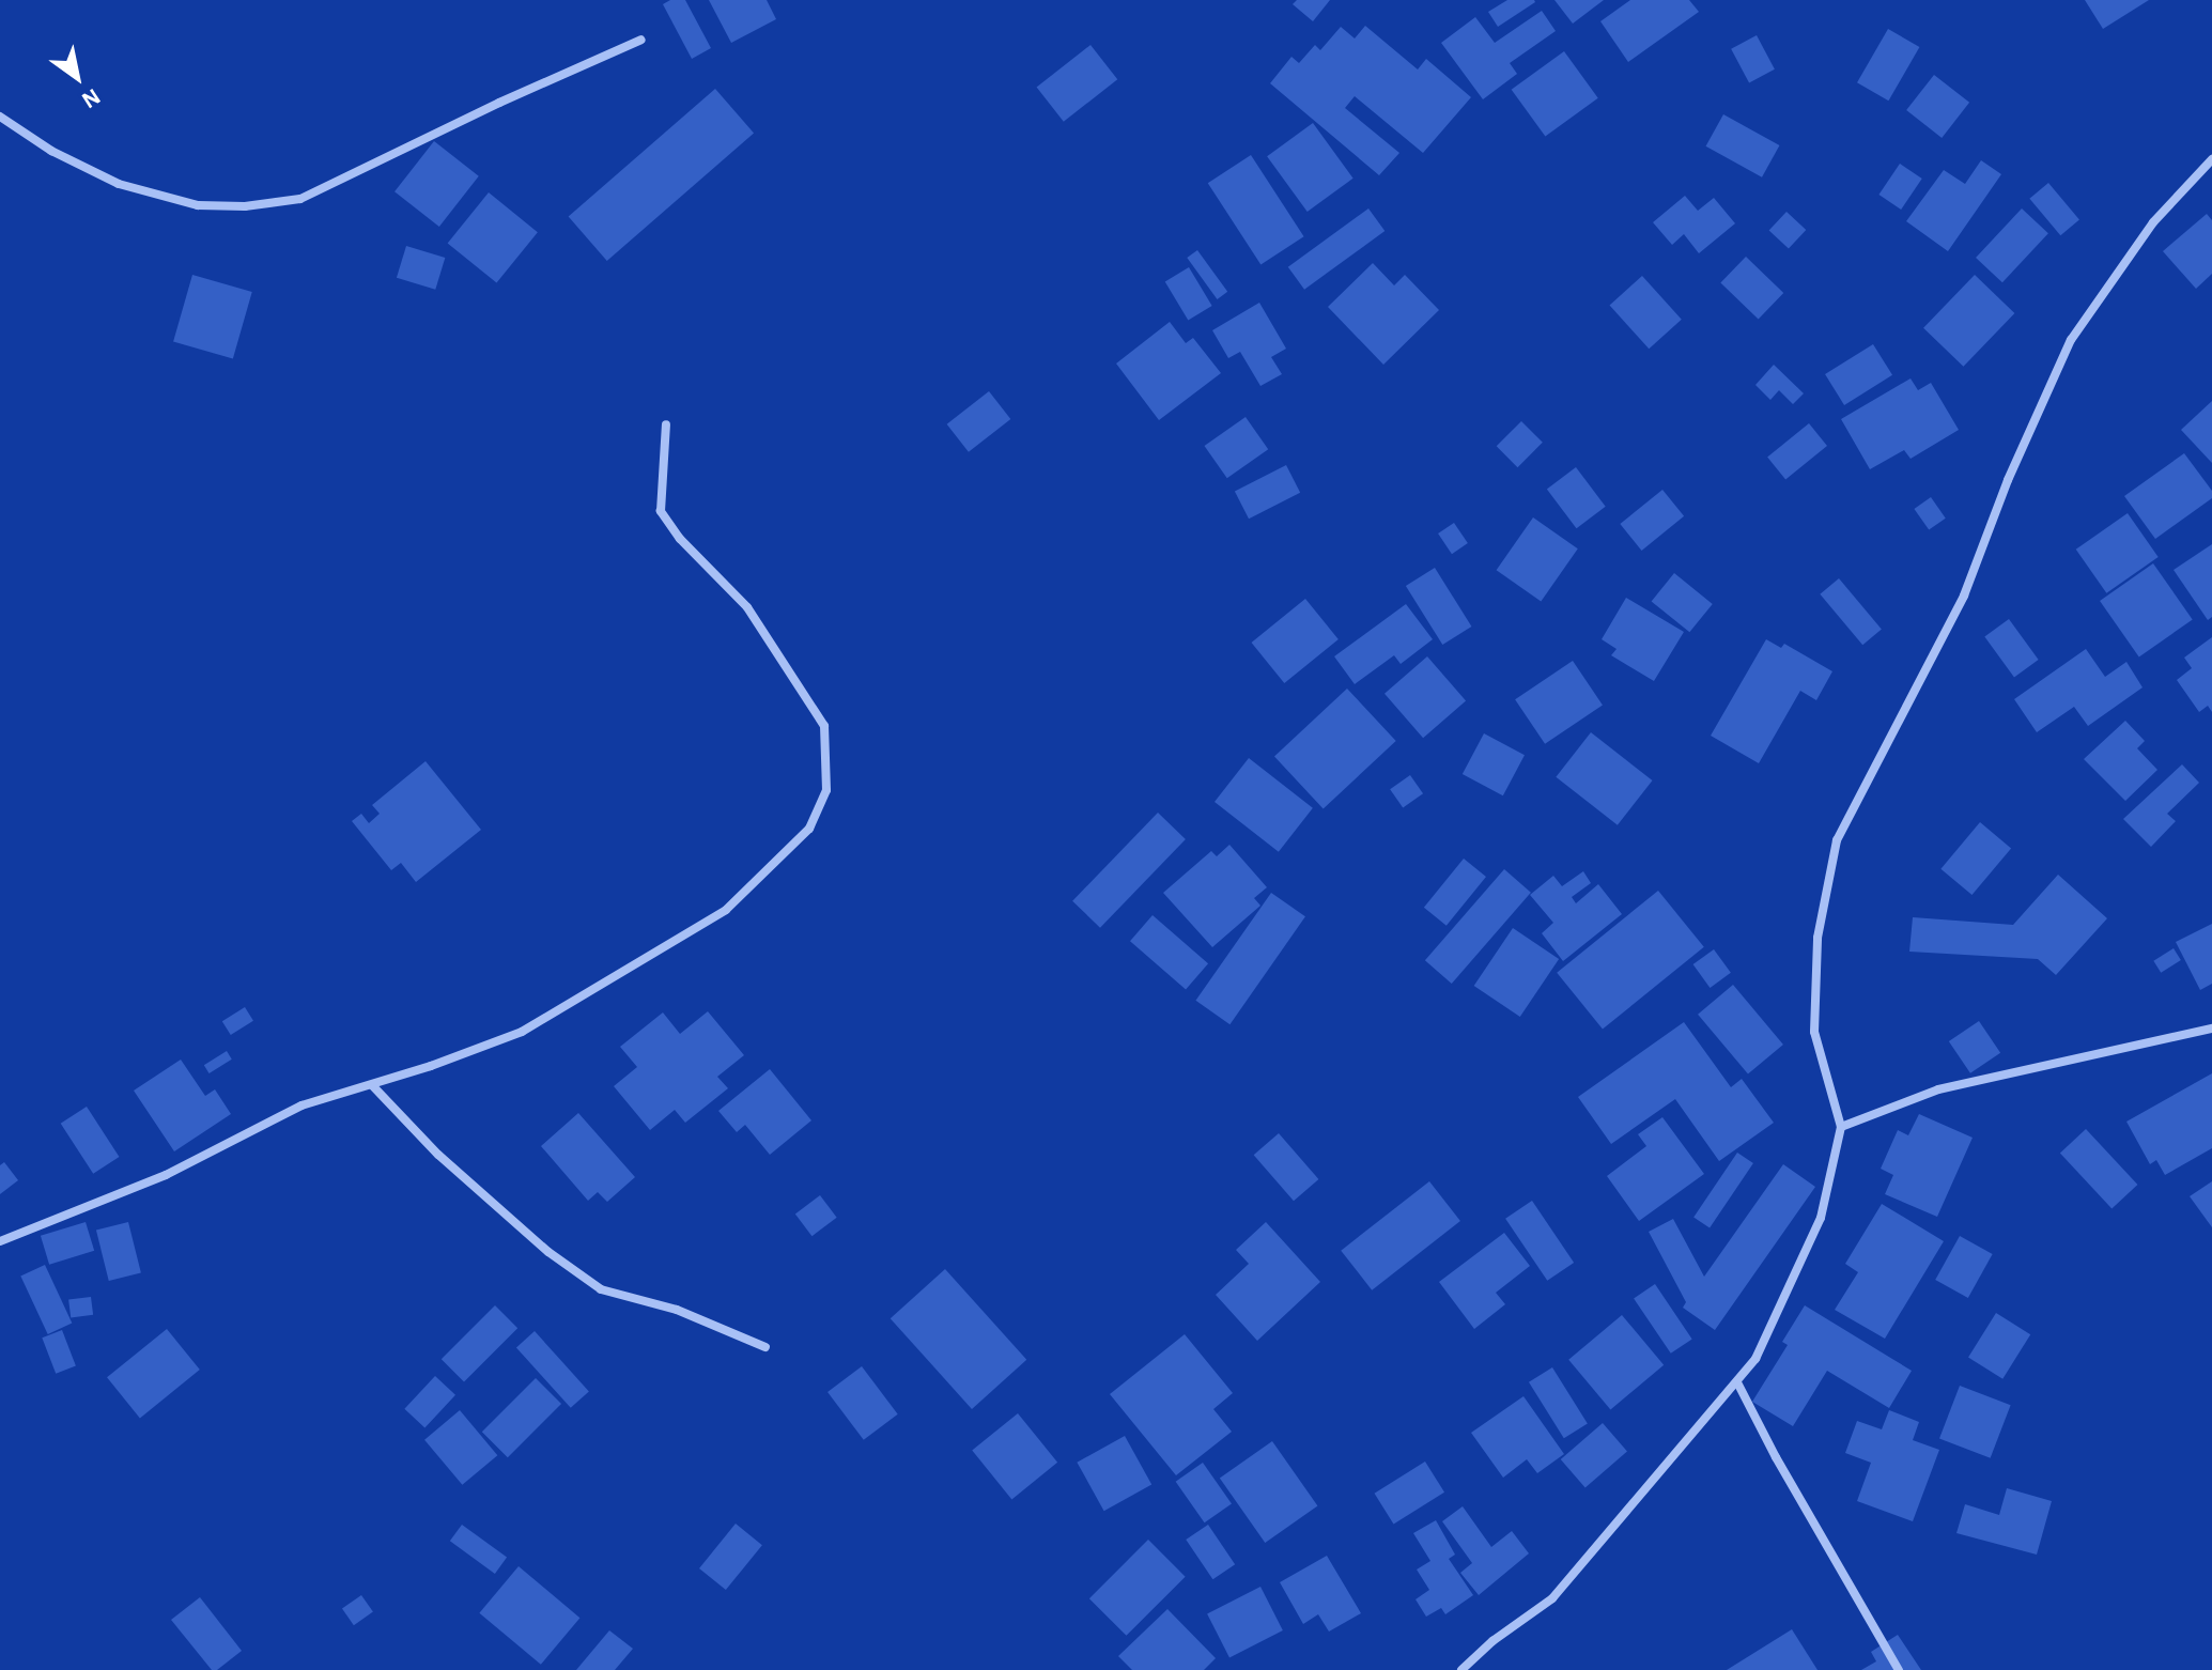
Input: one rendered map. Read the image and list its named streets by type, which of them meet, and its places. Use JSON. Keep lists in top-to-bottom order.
{
  "north": "bottom right"
}
